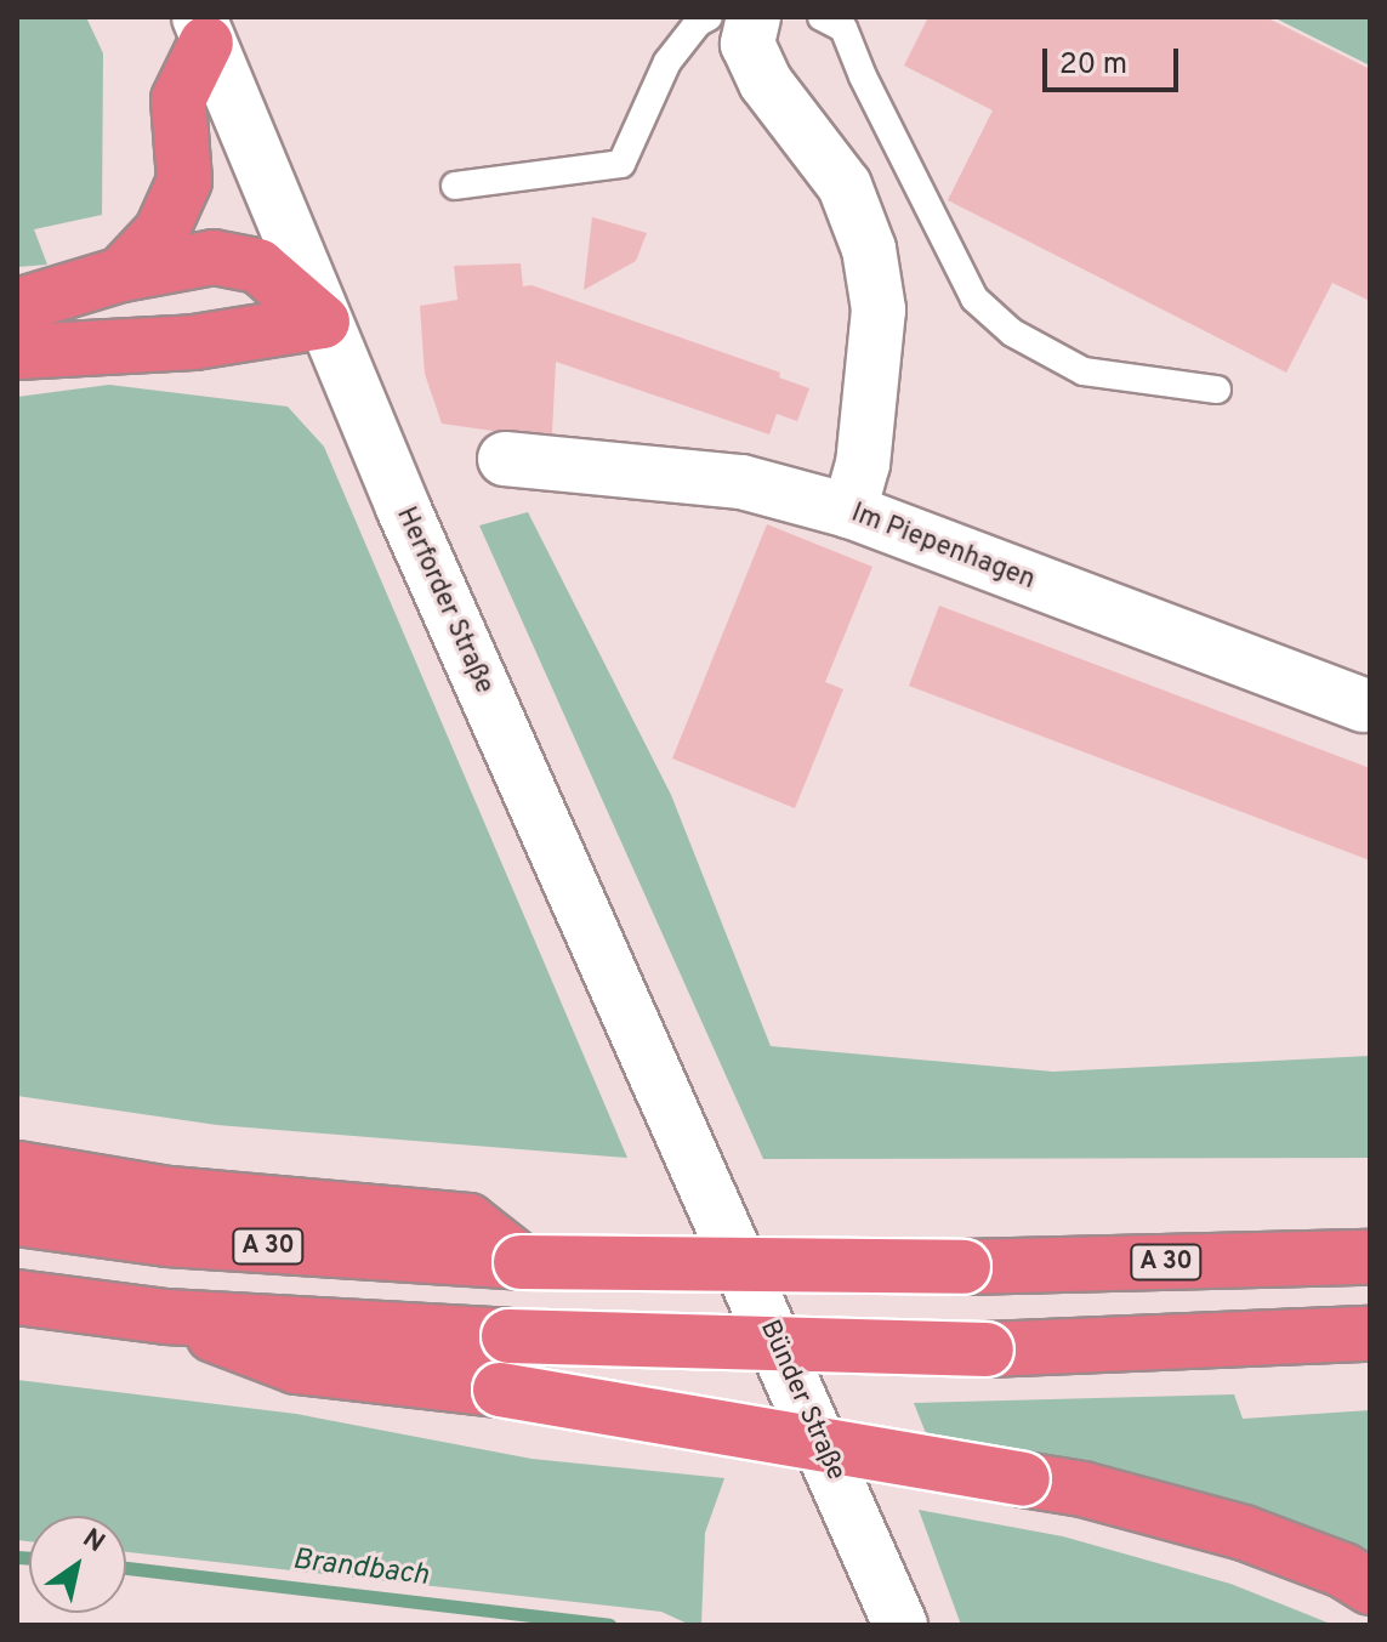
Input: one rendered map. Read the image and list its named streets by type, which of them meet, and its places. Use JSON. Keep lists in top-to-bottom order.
{
  "streets": {
    "highway": ["A 30"],
    "main road": ["Im Piepenhagen", "Herforder Straße", "Bünder Straße"]
  },
  "crossings": [
    ["Herforder Straße", "Bünder Straße"]
  ],
  "water": ["Brandbach"],
  "scale_bar": "20 m",
  "north": "top right"
}
